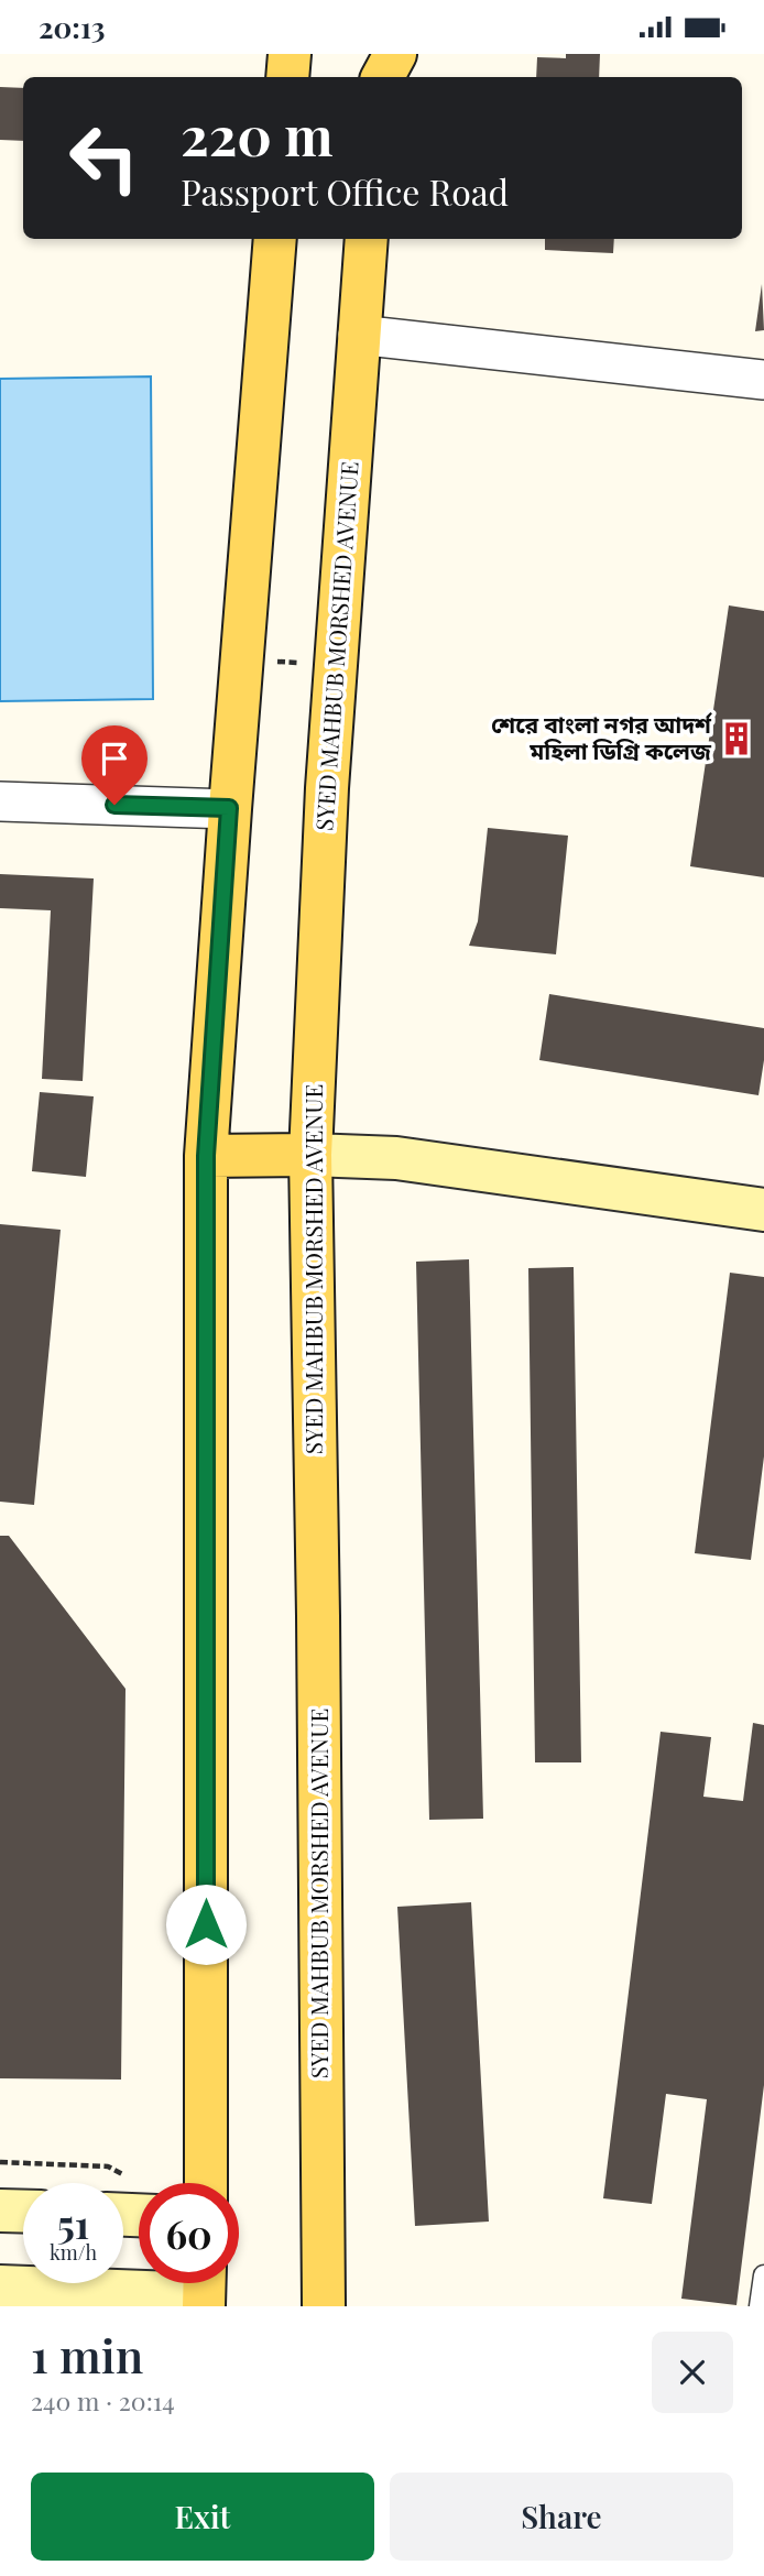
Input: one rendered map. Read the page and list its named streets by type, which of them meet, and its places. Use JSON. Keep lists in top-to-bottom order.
{
  "streets": {
    "main road": ["SYED MAHBUB MORSHED AVENUE"]
  },
  "places": {
    "building": ["শেরে বাংলা নগর আদর্শ মহিলা ডিগ্রি কলেজ"]
  },
  "page": {
    "status": "20:13",
    "turn": ["220 m", "Passport Office Road"],
    "speed": "51 km/h",
    "limit": "60",
    "heading": ["1 min", "240 m · 20:14"],
    "buttons": ["Exit", "Share"]
  }
}
